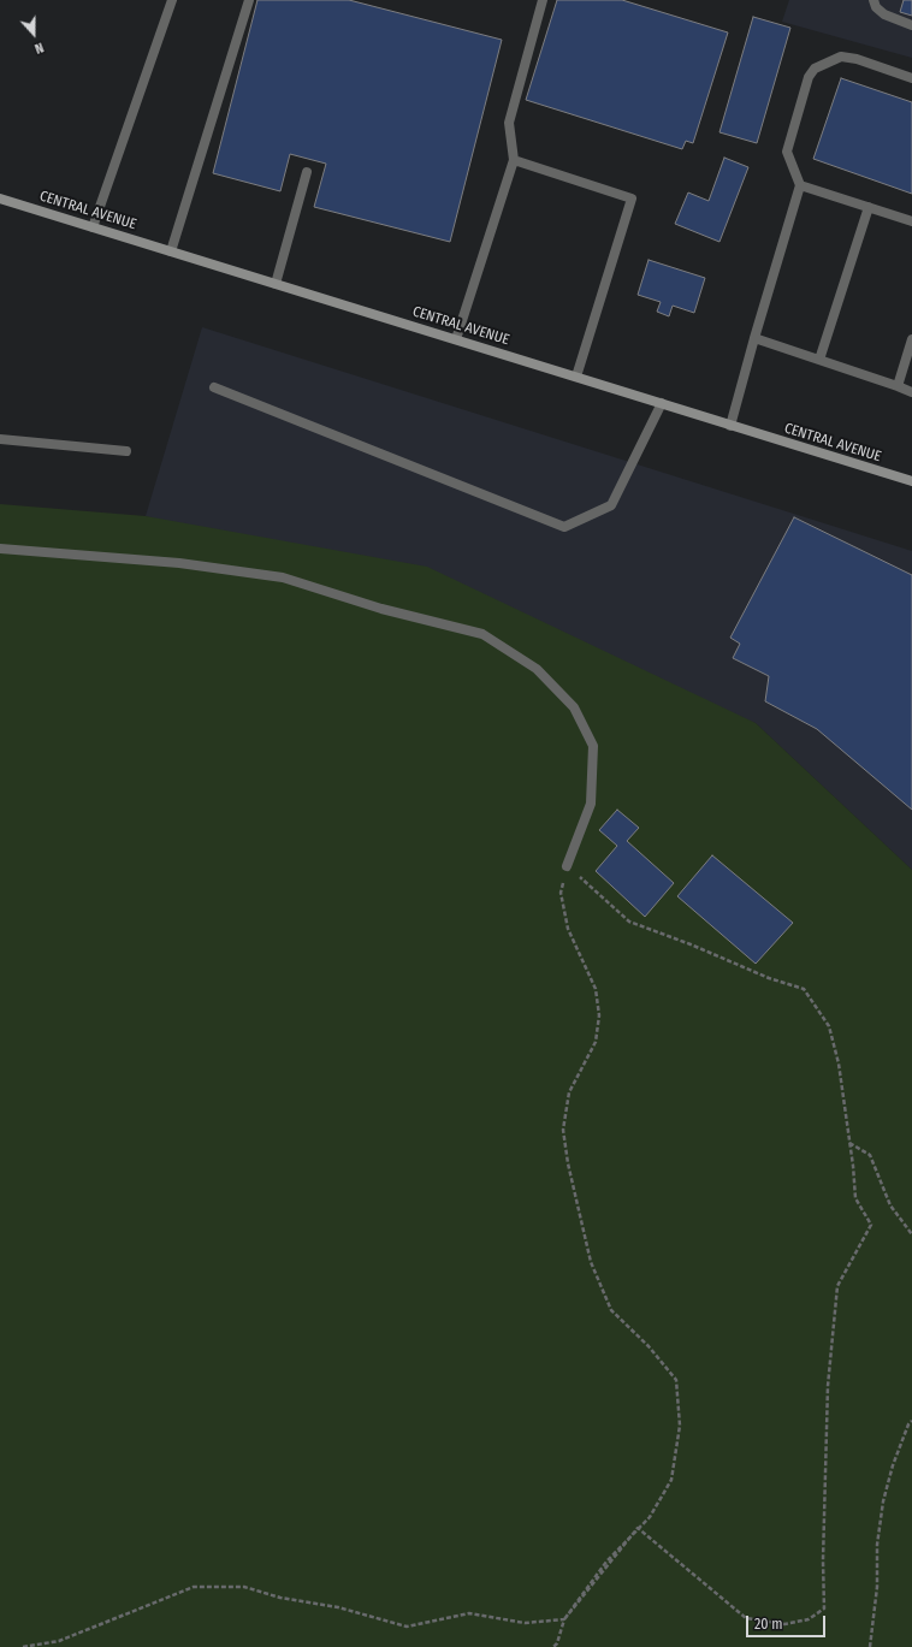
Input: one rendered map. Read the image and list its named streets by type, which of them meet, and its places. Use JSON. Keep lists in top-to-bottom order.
{
  "streets": {
    "main road": ["CENTRAL AVENUE"]
  },
  "scale_bar": "20 m",
  "north": "bottom"
}
